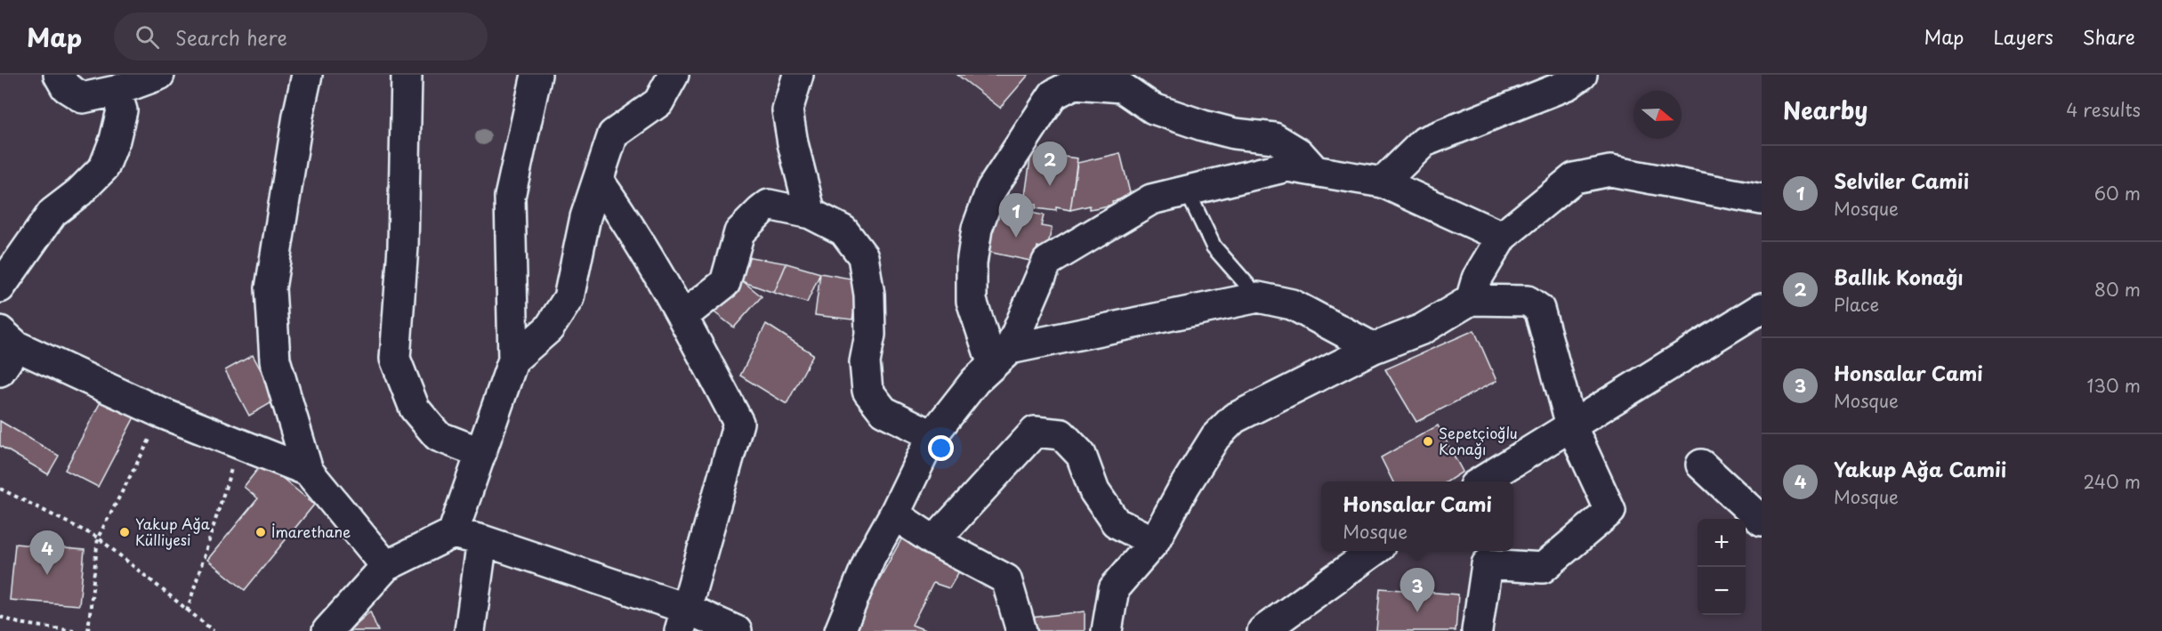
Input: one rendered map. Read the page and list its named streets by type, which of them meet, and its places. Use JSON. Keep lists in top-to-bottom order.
{
  "places": ["Sepetçioğlu Konağı", "Yakup Ağa Külliyesi", "İmarethane"],
  "north": "right",
  "page": {
    "header": "Map",
    "search": "Search here",
    "nav": ["Map", "Layers", "Share"],
    "heading": ["Nearby", "4 results"],
    "pins": [
      "2",
      "1",
      "4",
      "3"
    ],
    "list": [
      {
        "mark": "1",
        "name": "Selviler Camii",
        "note": "Mosque",
        "value": "60 m"
      },
      {
        "mark": "2",
        "name": "Ballık Konağı",
        "note": "Place",
        "value": "80 m"
      },
      {
        "mark": "3",
        "name": "Honsalar Cami",
        "note": "Mosque",
        "value": "130 m"
      },
      {
        "mark": "4",
        "name": "Yakup Ağa Camii",
        "note": "Mosque",
        "value": "240 m"
      }
    ],
    "popup": ["Honsalar Cami", "Mosque"],
    "map_buttons": ["+", "−"]
  }
}
